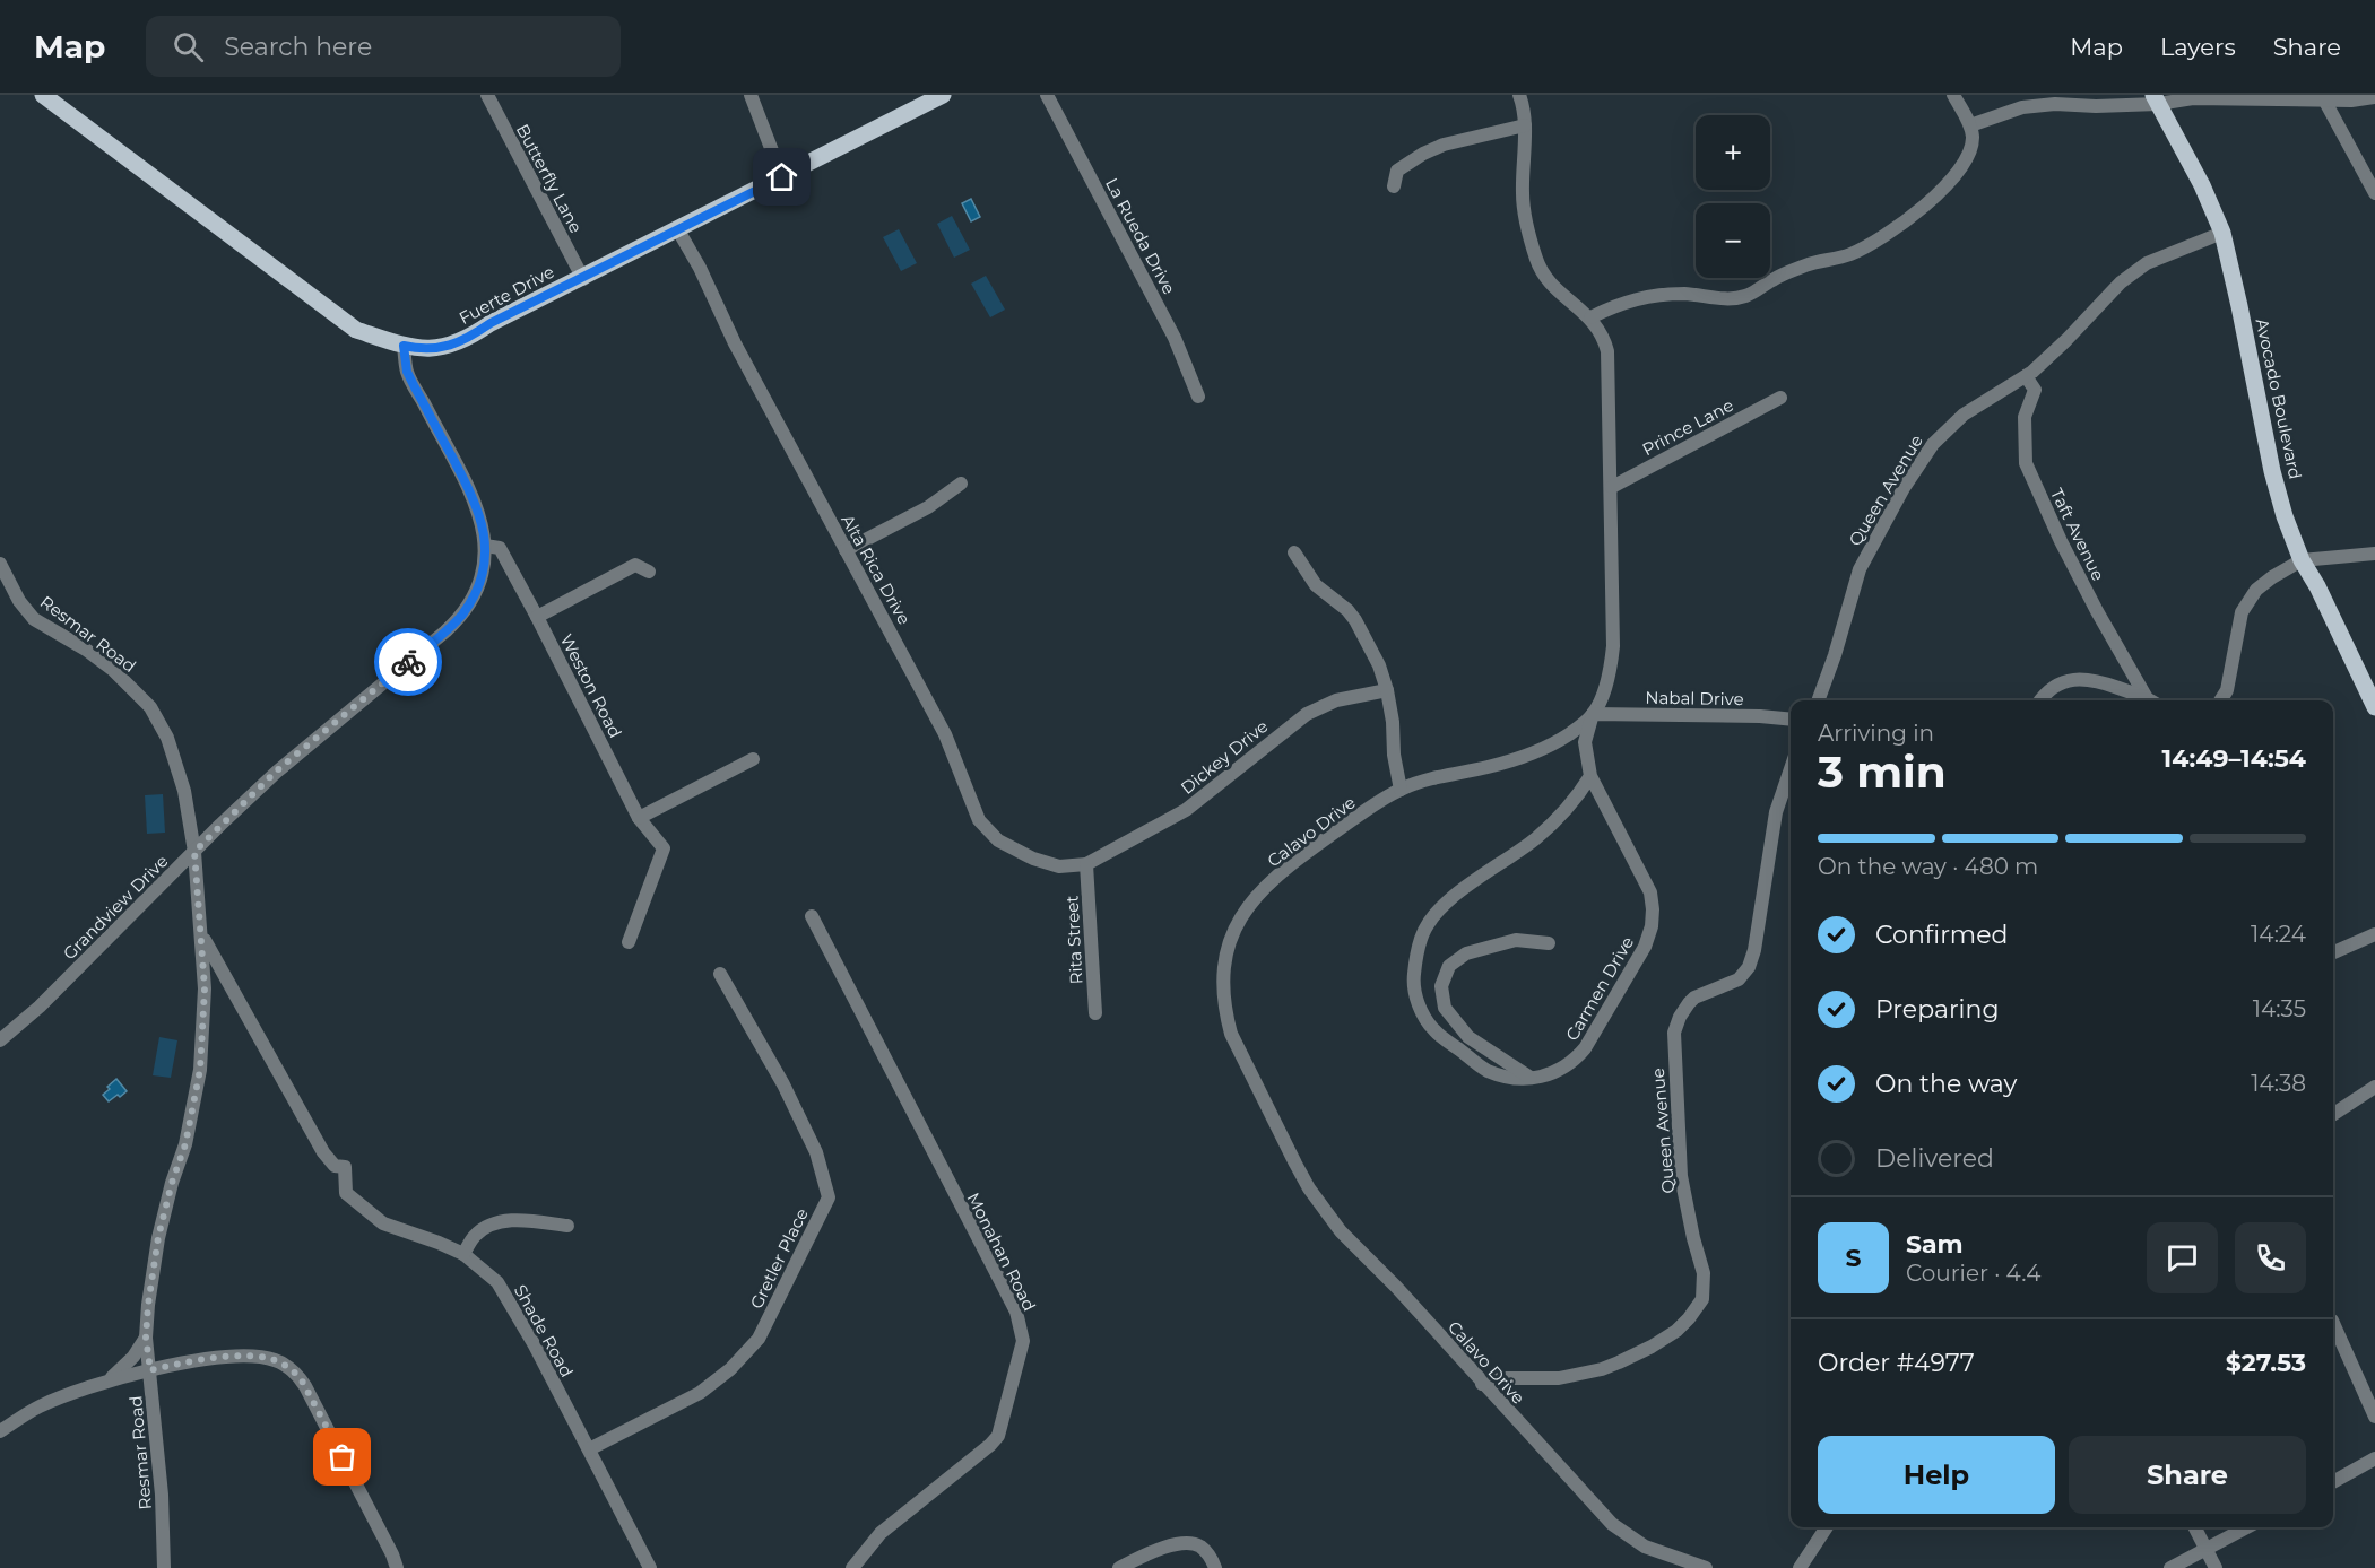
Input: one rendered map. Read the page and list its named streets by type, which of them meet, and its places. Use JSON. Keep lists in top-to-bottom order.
{
  "streets": {
    "main road": ["Fuerte Drive", "Avocado Boulevard"],
    "street": [
      "Butterfly Lane",
      "La Rueda Drive",
      "Prince Lane",
      "Queen Avenue",
      "Taft Avenue",
      "Alta Rica Drive",
      "Resmar Road",
      "Weston Road",
      "Nabal Drive",
      "Dickey Drive",
      "Calavo Drive",
      "Grandview Drive",
      "Rita Street",
      "Carmen Drive",
      "Monahan Road",
      "Gretler Place",
      "Shade Road"
    ]
  },
  "crossings": [
    ["Butterfly Lane", "Fuerte Drive"],
    ["Fuerte Drive", "Alta Rica Drive"],
    ["Fuerte Drive", "Grandview Drive"],
    ["Avocado Boulevard", "Queen Avenue"],
    ["Queen Avenue", "Taft Avenue"],
    ["Queen Avenue", "Calavo Drive"],
    ["Alta Rica Drive", "Dickey Drive"],
    ["Alta Rica Drive", "Rita Street"],
    ["Resmar Road", "Grandview Drive"],
    ["Resmar Road", "Shade Road"],
    ["Weston Road", "Grandview Drive"],
    ["Nabal Drive", "Calavo Drive"],
    ["Nabal Drive", "Carmen Drive"],
    ["Dickey Drive", "Rita Street"],
    ["Calavo Drive", "Carmen Drive"],
    ["Gretler Place", "Shade Road"]
  ],
  "page": {
    "header": "Map",
    "search": "Search here",
    "nav": ["Map", "Layers", "Share"],
    "map_buttons": ["+", "−"],
    "heading": ["3 min", "Arriving in", "14:49–14:54"],
    "panel": [
      "Sam",
      "Courier · 4.4",
      "Order #4977",
      "$27.53"
    ],
    "bar": "On the way · 480 m",
    "list": [
      ["Confirmed", "14:24"],
      ["Preparing", "14:35"],
      ["On the way", "14:38"],
      "Delivered"
    ],
    "round": "S",
    "buttons": ["Help", "Share"]
  }
}
